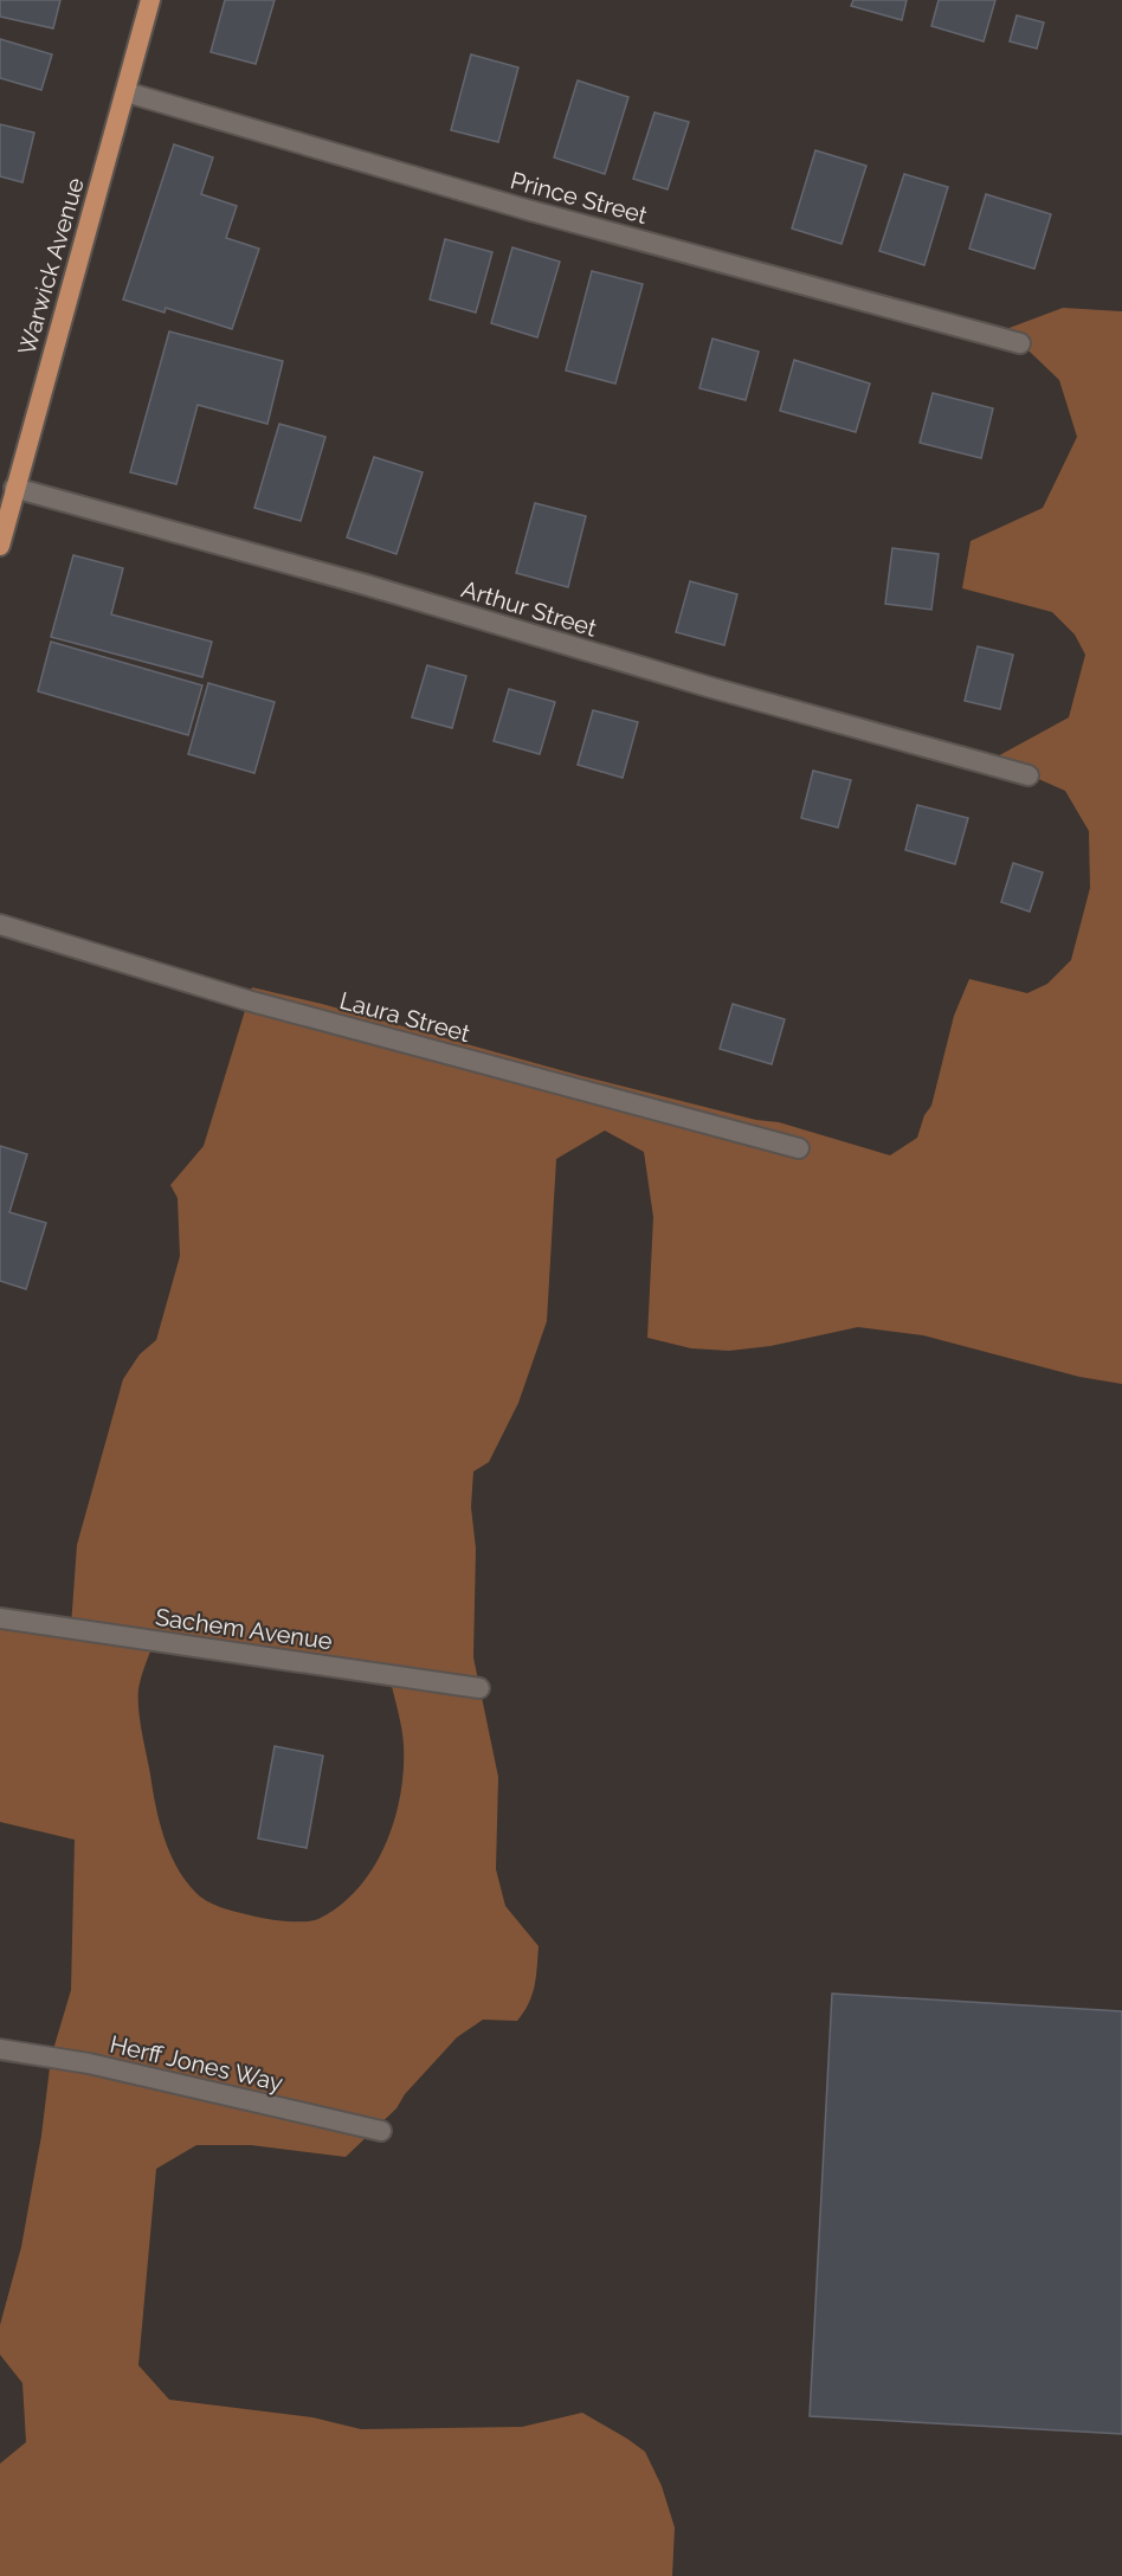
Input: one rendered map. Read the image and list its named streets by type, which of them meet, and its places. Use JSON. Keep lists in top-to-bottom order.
{
  "streets": {
    "main road": ["Warwick Avenue"],
    "street": [
      "Prince Street",
      "Arthur Street",
      "Laura Street",
      "Sachem Avenue",
      "Herff Jones Way"
    ]
  },
  "crossings": [
    ["Prince Street", "Warwick Avenue"],
    ["Warwick Avenue", "Arthur Street"]
  ]
}
